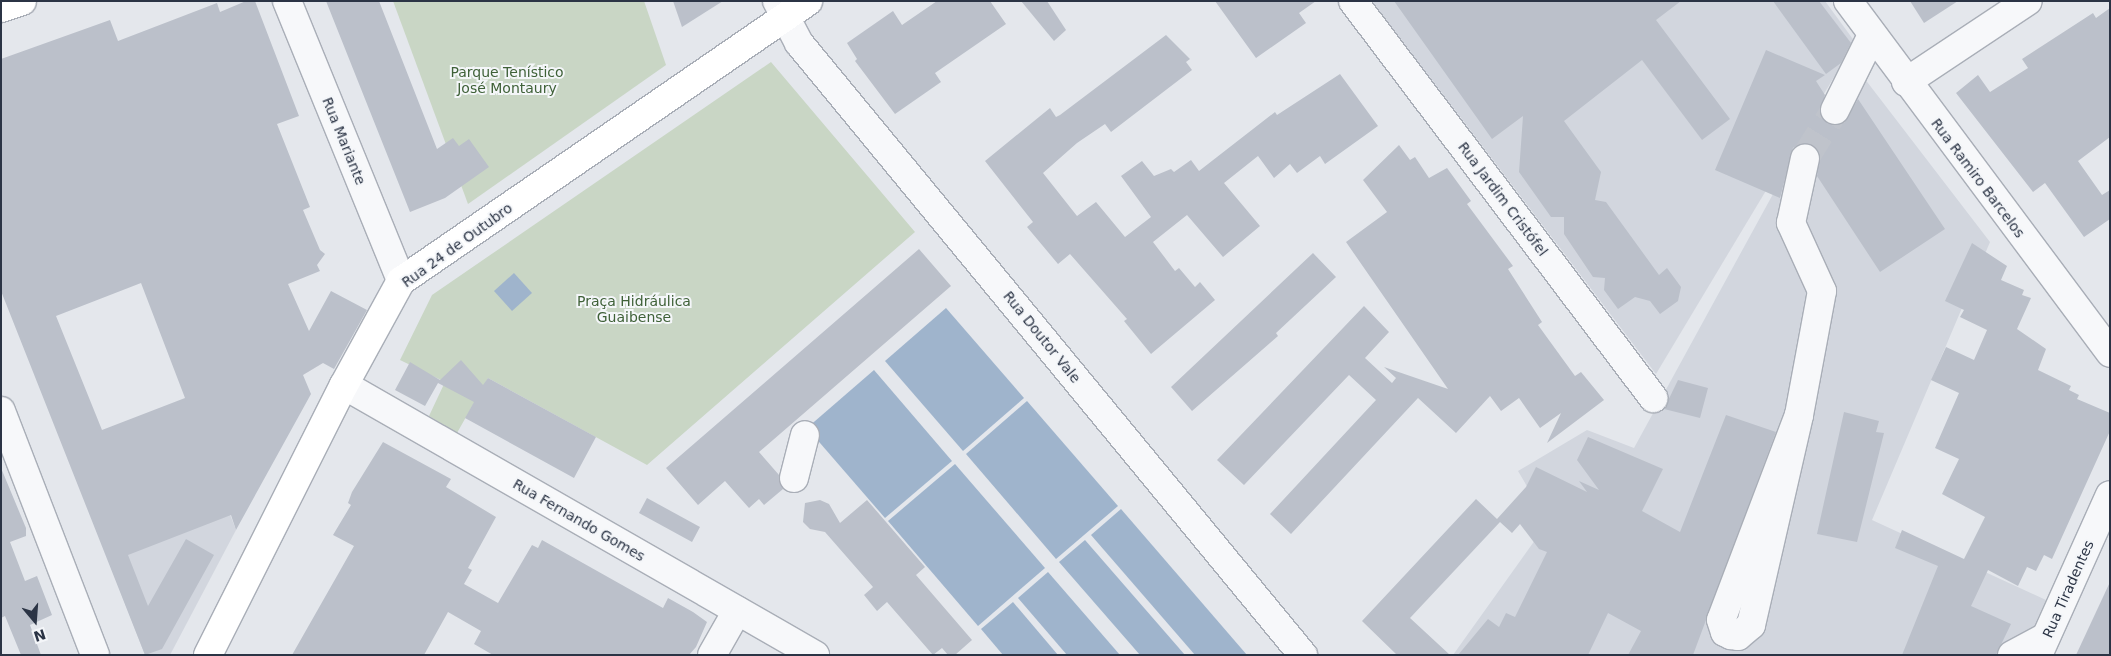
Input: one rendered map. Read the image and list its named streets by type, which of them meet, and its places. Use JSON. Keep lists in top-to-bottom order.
{
  "streets": {
    "main road": ["Rua 24 de Outubro"],
    "street": [
      "Rua Mariante",
      "Rua Ramiro Barcelos",
      "Rua Jardim Cristófel",
      "Rua Doutor Vale",
      "Rua Fernando Gomes",
      "Rua Tiradentes"
    ]
  },
  "crossings": [
    ["Rua Mariante", "Rua 24 de Outubro"],
    ["Rua 24 de Outubro", "Rua Doutor Vale"],
    ["Rua 24 de Outubro", "Rua Fernando Gomes"]
  ],
  "parks": ["Parque Tenístico José Montaury", "Praça Hidráulica Guaibense"],
  "north": "bottom"
}
